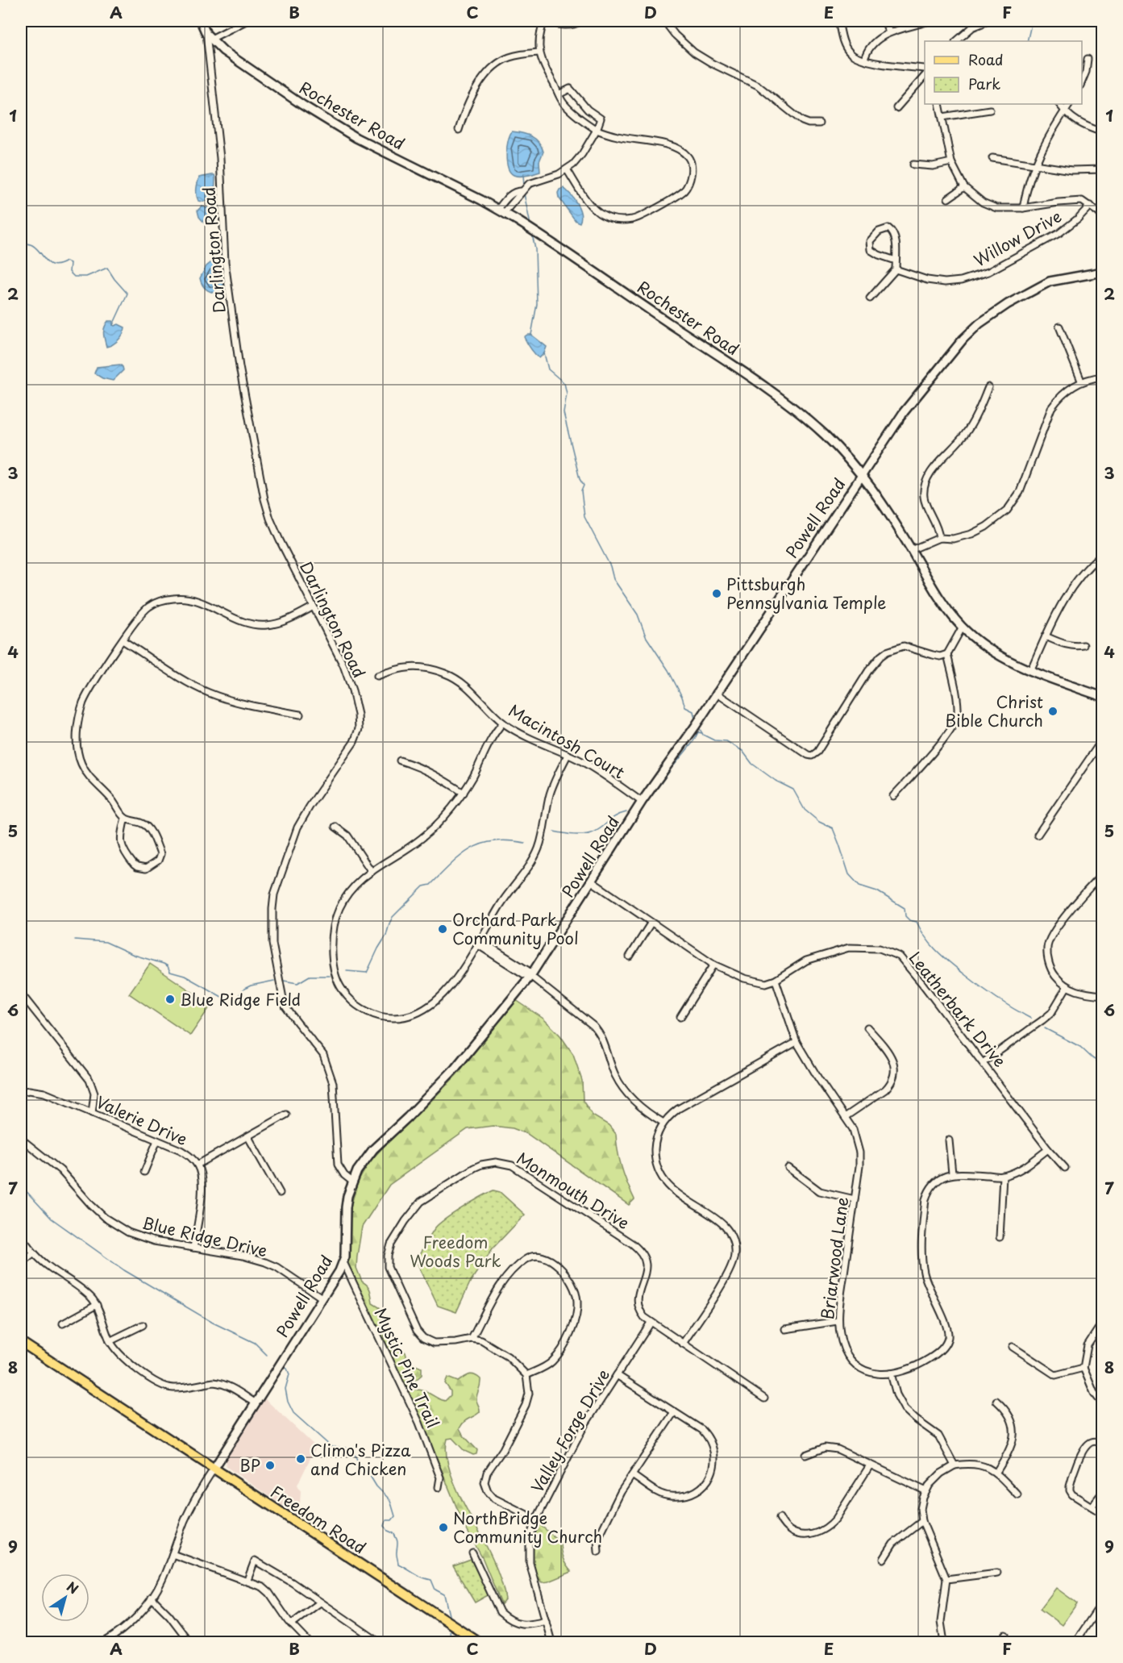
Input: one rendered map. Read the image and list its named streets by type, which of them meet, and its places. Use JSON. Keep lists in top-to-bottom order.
{
  "streets": {
    "main road": ["Freedom Road"],
    "street": [
      "Rochester Road",
      "Willow Drive",
      "Darlington Road",
      "Powell Road",
      "Macintosh Court",
      "Leatherbark Drive",
      "Valerie Drive",
      "Monmouth Drive",
      "Blue Ridge Drive",
      "Briarwood Lane",
      "Mystic Pine Trail",
      "Valley Forge Drive"
    ]
  },
  "crossings": [
    ["Rochester Road", "Darlington Road"],
    ["Rochester Road", "Powell Road"],
    ["Darlington Road", "Powell Road"],
    ["Powell Road", "Macintosh Court"],
    ["Powell Road", "Blue Ridge Drive"],
    ["Powell Road", "Mystic Pine Trail"],
    ["Powell Road", "Freedom Road"],
    ["Leatherbark Drive", "Briarwood Lane"],
    ["Valerie Drive", "Blue Ridge Drive"],
    ["Monmouth Drive", "Valley Forge Drive"]
  ],
  "parks": ["Freedom Woods Park"],
  "places": [
    "Pittsburgh Pennsylvania Temple",
    "Christ Bible Church",
    "Orchard Park Community Pool",
    "Blue Ridge Field",
    "Climo's Pizza and Chicken",
    "BP",
    "NorthBridge Community Church"
  ],
  "legend": ["Road", "Park"],
  "north": "top right",
  "grid": {
    "columns": [
      "A",
      "B",
      "C",
      "D",
      "E",
      "F"
    ],
    "rows": [
      "1",
      "2",
      "3",
      "4",
      "5",
      "6",
      "7",
      "8",
      "9"
    ]
  }
}
